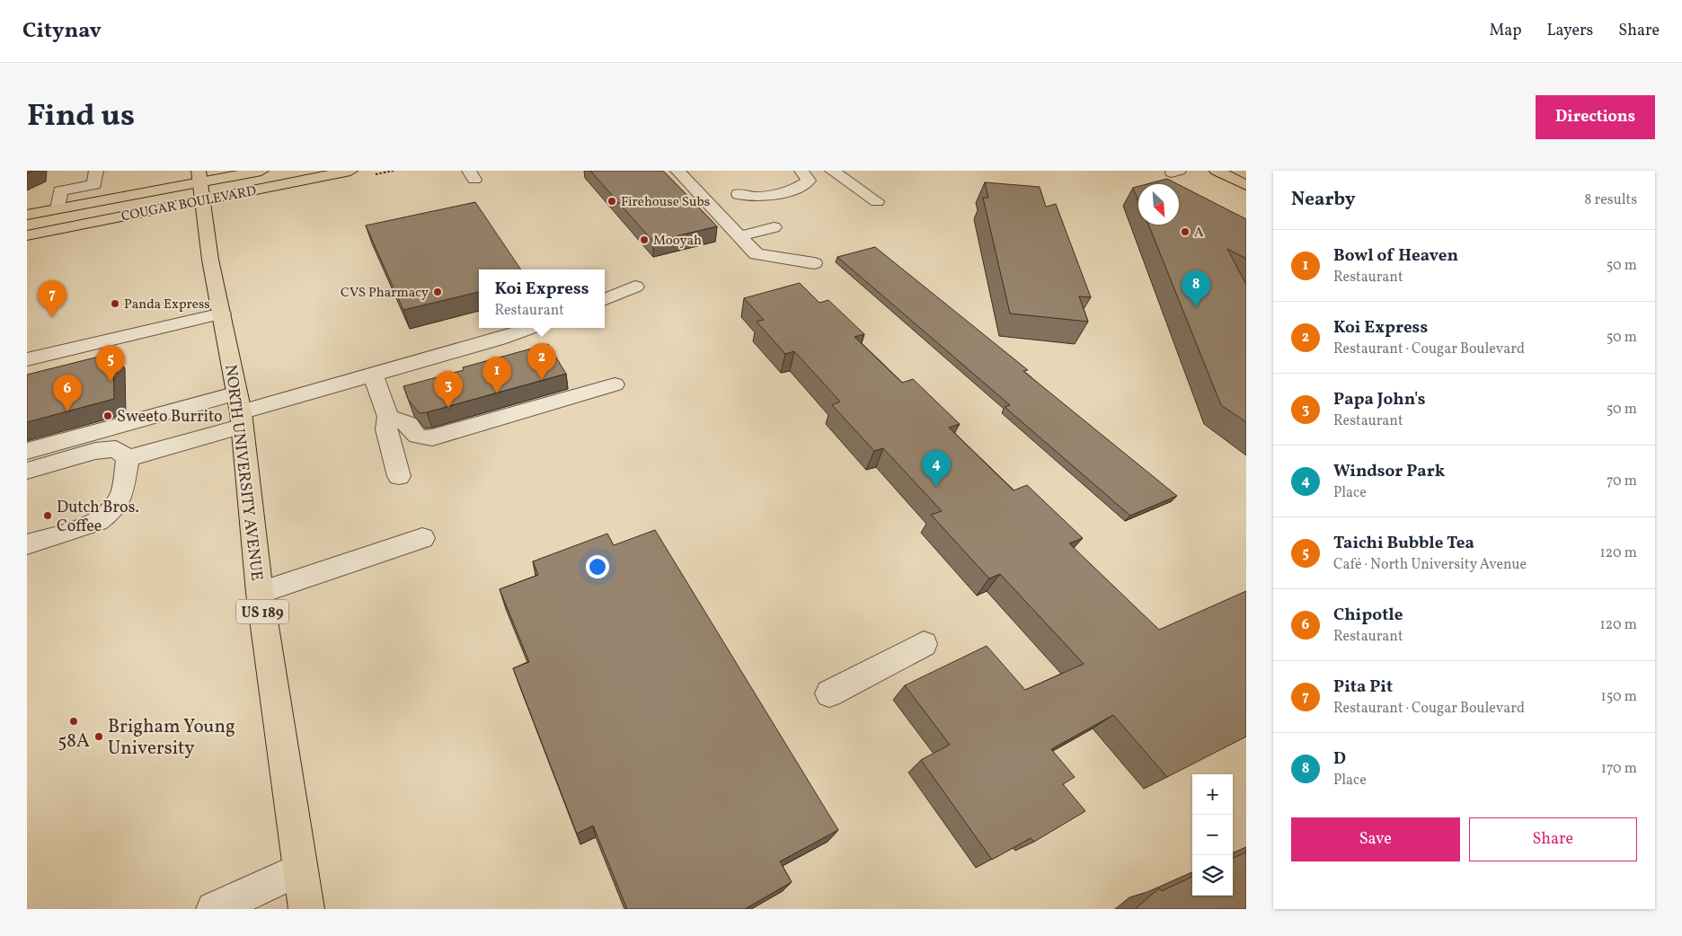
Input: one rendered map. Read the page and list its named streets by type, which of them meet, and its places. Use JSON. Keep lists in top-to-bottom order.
{
  "streets": {
    "main road": ["COUGAR BOULEVARD", "NORTH UNIVERSITY AVENUE", "US 189"]
  },
  "crossings": [
    ["COUGAR BOULEVARD", "NORTH UNIVERSITY AVENUE"]
  ],
  "places": [
    "Firehouse Subs",
    "A",
    "Mooyah",
    "CVS Pharmacy",
    "Panda Express",
    "Sweeto Burrito",
    "Dutch Bros. Coffee",
    "58A",
    "Brigham Young University"
  ],
  "north": "bottom right",
  "page": {
    "header": "Citynav",
    "nav": ["Map", "Layers", "Share"],
    "title": "Find us",
    "buttons": [
      "Directions",
      ["Save", "Share"]
    ],
    "heading": ["Nearby", "8 results"],
    "list": [
      {
        "mark": "1",
        "name": "Bowl of Heaven",
        "note": "Restaurant",
        "value": "50 m"
      },
      {
        "mark": "2",
        "name": "Koi Express",
        "note": "Restaurant · Cougar Boulevard",
        "value": "50 m"
      },
      {
        "mark": "3",
        "name": "Papa John's",
        "note": "Restaurant",
        "value": "50 m"
      },
      {
        "mark": "4",
        "name": "Windsor Park",
        "note": "Place",
        "value": "70 m"
      },
      {
        "mark": "5",
        "name": "Taichi Bubble Tea",
        "note": "Café · North University Avenue",
        "value": "120 m"
      },
      {
        "mark": "6",
        "name": "Chipotle",
        "note": "Restaurant",
        "value": "120 m"
      },
      {
        "mark": "7",
        "name": "Pita Pit",
        "note": "Restaurant · Cougar Boulevard",
        "value": "150 m"
      },
      {
        "mark": "8",
        "name": "D",
        "note": "Place",
        "value": "170 m"
      }
    ],
    "popup": ["Koi Express", "Restaurant"],
    "pins": [
      "8",
      "7",
      "2",
      "5",
      "1",
      "3",
      "6",
      "4"
    ],
    "map_buttons": ["+", "−"]
  }
}
